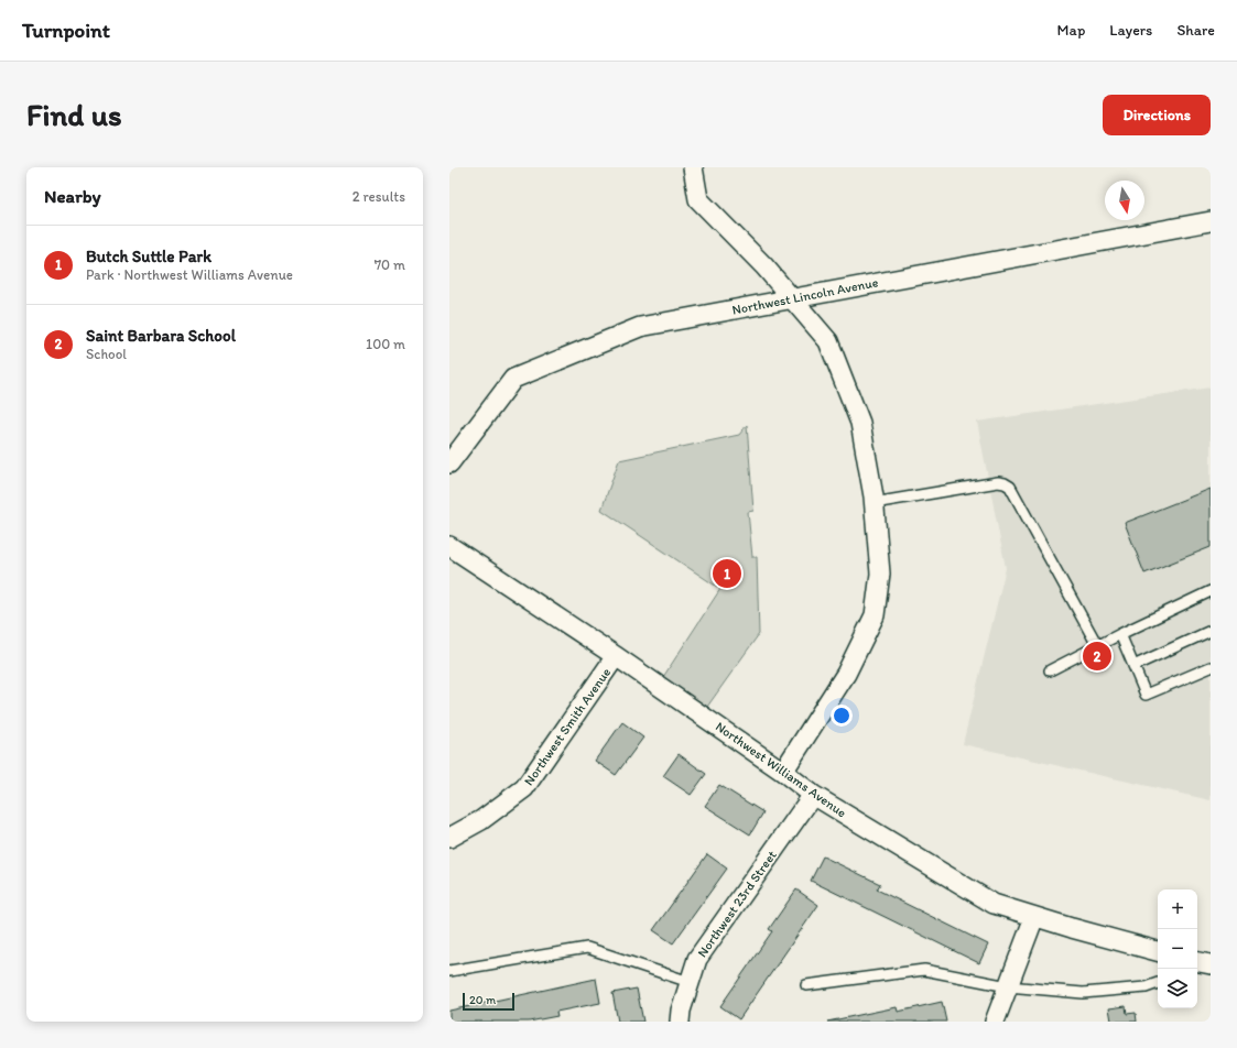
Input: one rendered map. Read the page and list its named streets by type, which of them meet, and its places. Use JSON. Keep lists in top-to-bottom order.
{
  "streets": {
    "street": [
      "Northwest Lincoln Avenue",
      "Northwest Smith Avenue",
      "Northwest Williams Avenue",
      "Northwest 23rd Street"
    ]
  },
  "crossings": [
    ["Northwest Smith Avenue", "Northwest Williams Avenue"],
    ["Northwest Williams Avenue", "Northwest 23rd Street"]
  ],
  "scale_bar": "20 m",
  "north": "bottom",
  "page": {
    "header": "Turnpoint",
    "nav": ["Map", "Layers", "Share"],
    "buttons": "Directions",
    "title": "Find us",
    "heading": ["Nearby", "2 results"],
    "list": [
      {
        "mark": "1",
        "name": "Butch Suttle Park",
        "note": "Park · Northwest Williams Avenue",
        "value": "70 m"
      },
      {
        "mark": "2",
        "name": "Saint Barbara School",
        "note": "School",
        "value": "100 m"
      }
    ],
    "pins": ["1", "2"],
    "map_buttons": ["+", "−"],
    "scale": "20 m"
  }
}
